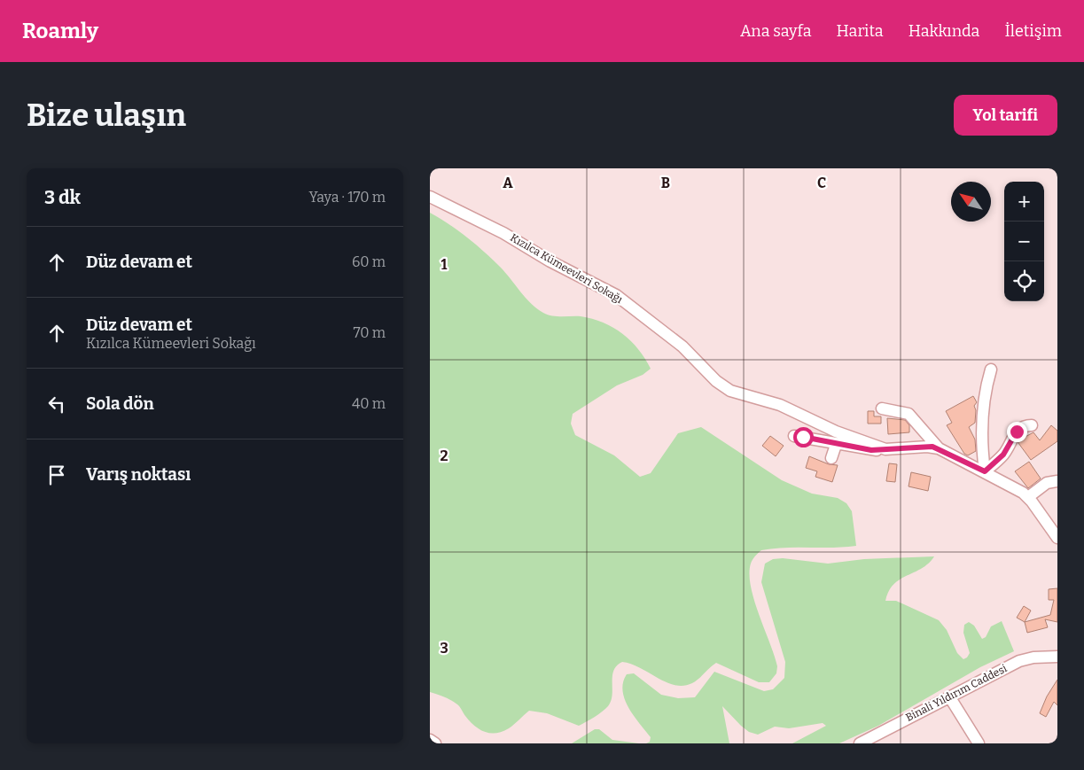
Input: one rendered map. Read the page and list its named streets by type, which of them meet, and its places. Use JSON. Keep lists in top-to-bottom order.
{
  "streets": {
    "street": ["Kızılca Kümeevleri Sokağı", "Binali Yıldırım Caddesi"]
  },
  "north": "top left",
  "page": {
    "header": "Roamly",
    "nav": [
      "Ana sayfa",
      "Harita",
      "Hakkında",
      "İletişim"
    ],
    "buttons": "Yol tarifi",
    "title": "Bize ulaşın",
    "heading": ["3 dk", "Yaya · 170 m"],
    "map_buttons": ["+", "−"],
    "list": [
      ["Düz devam et", "60 m"],
      ["Düz devam et", "Kızılca Kümeevleri Sokağı", "70 m"],
      ["Sola dön", "40 m"],
      "Varış noktası"
    ]
  },
  "grid": {
    "columns": ["A", "B", "C"],
    "rows": ["1", "2", "3"]
  }
}
